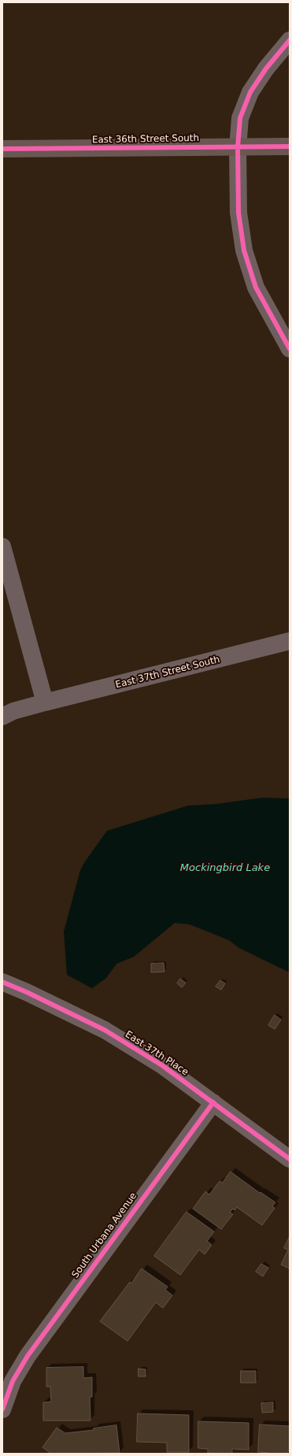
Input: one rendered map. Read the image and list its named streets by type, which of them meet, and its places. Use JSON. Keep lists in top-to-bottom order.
{
  "streets": {
    "street": [
      "East 36th Street South",
      "East 37th Street South",
      "East 37th Place",
      "South Urbana Avenue"
    ]
  },
  "crossings": [
    ["East 37th Place", "South Urbana Avenue"]
  ],
  "water": ["Mockingbird Lake"]
}
